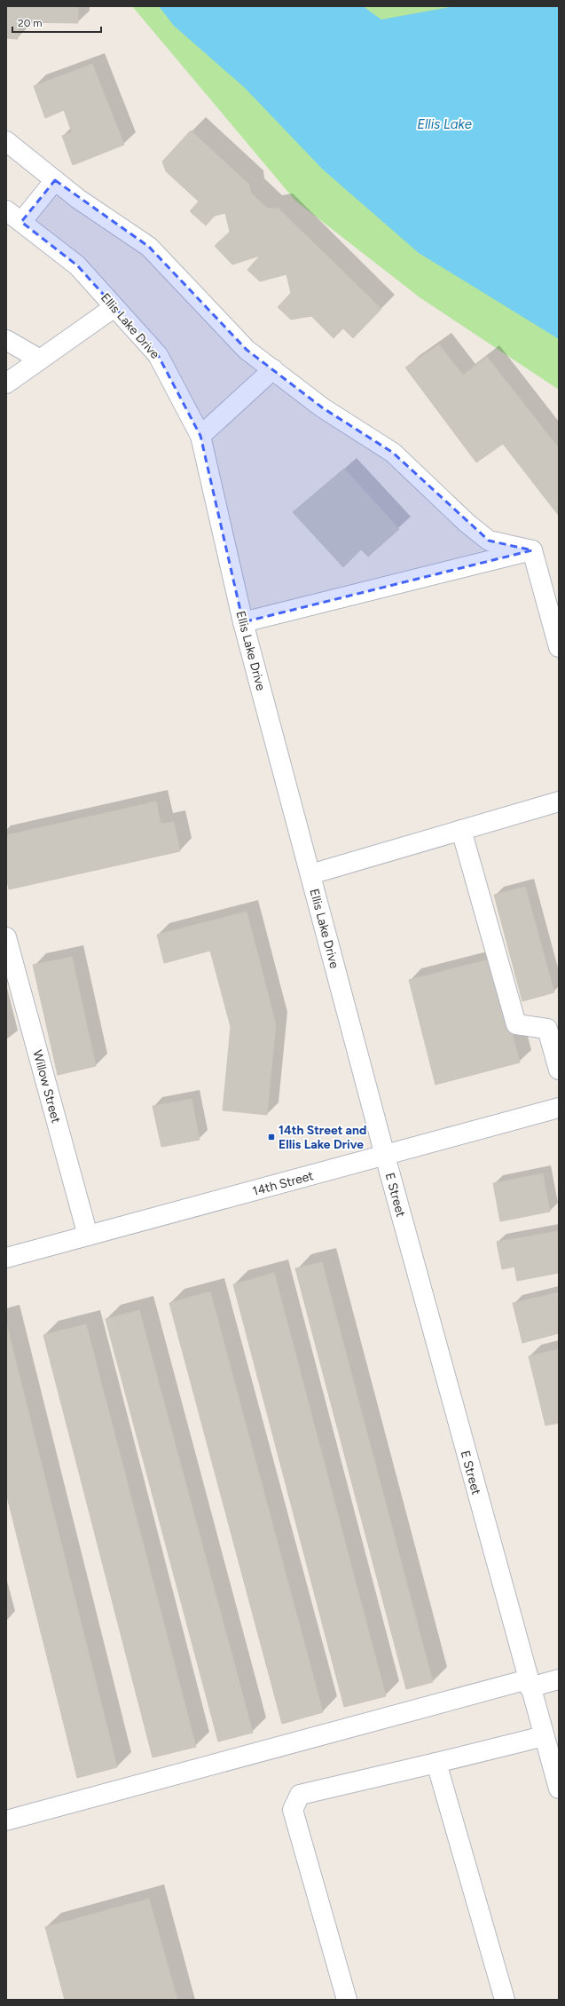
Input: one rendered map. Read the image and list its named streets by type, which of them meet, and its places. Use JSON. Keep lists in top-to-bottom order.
{
  "streets": {
    "street": [
      "Ellis Lake Drive",
      "Willow Street",
      "14th Street",
      "E Street"
    ]
  },
  "crossings": [
    ["Ellis Lake Drive", "14th Street"],
    ["Ellis Lake Drive", "E Street"],
    ["Willow Street", "14th Street"],
    ["14th Street", "E Street"]
  ],
  "water": ["Ellis Lake"],
  "places": {
    "transit": ["14th Street and Ellis Lake Drive"]
  },
  "scale_bar": "20 m"
}
